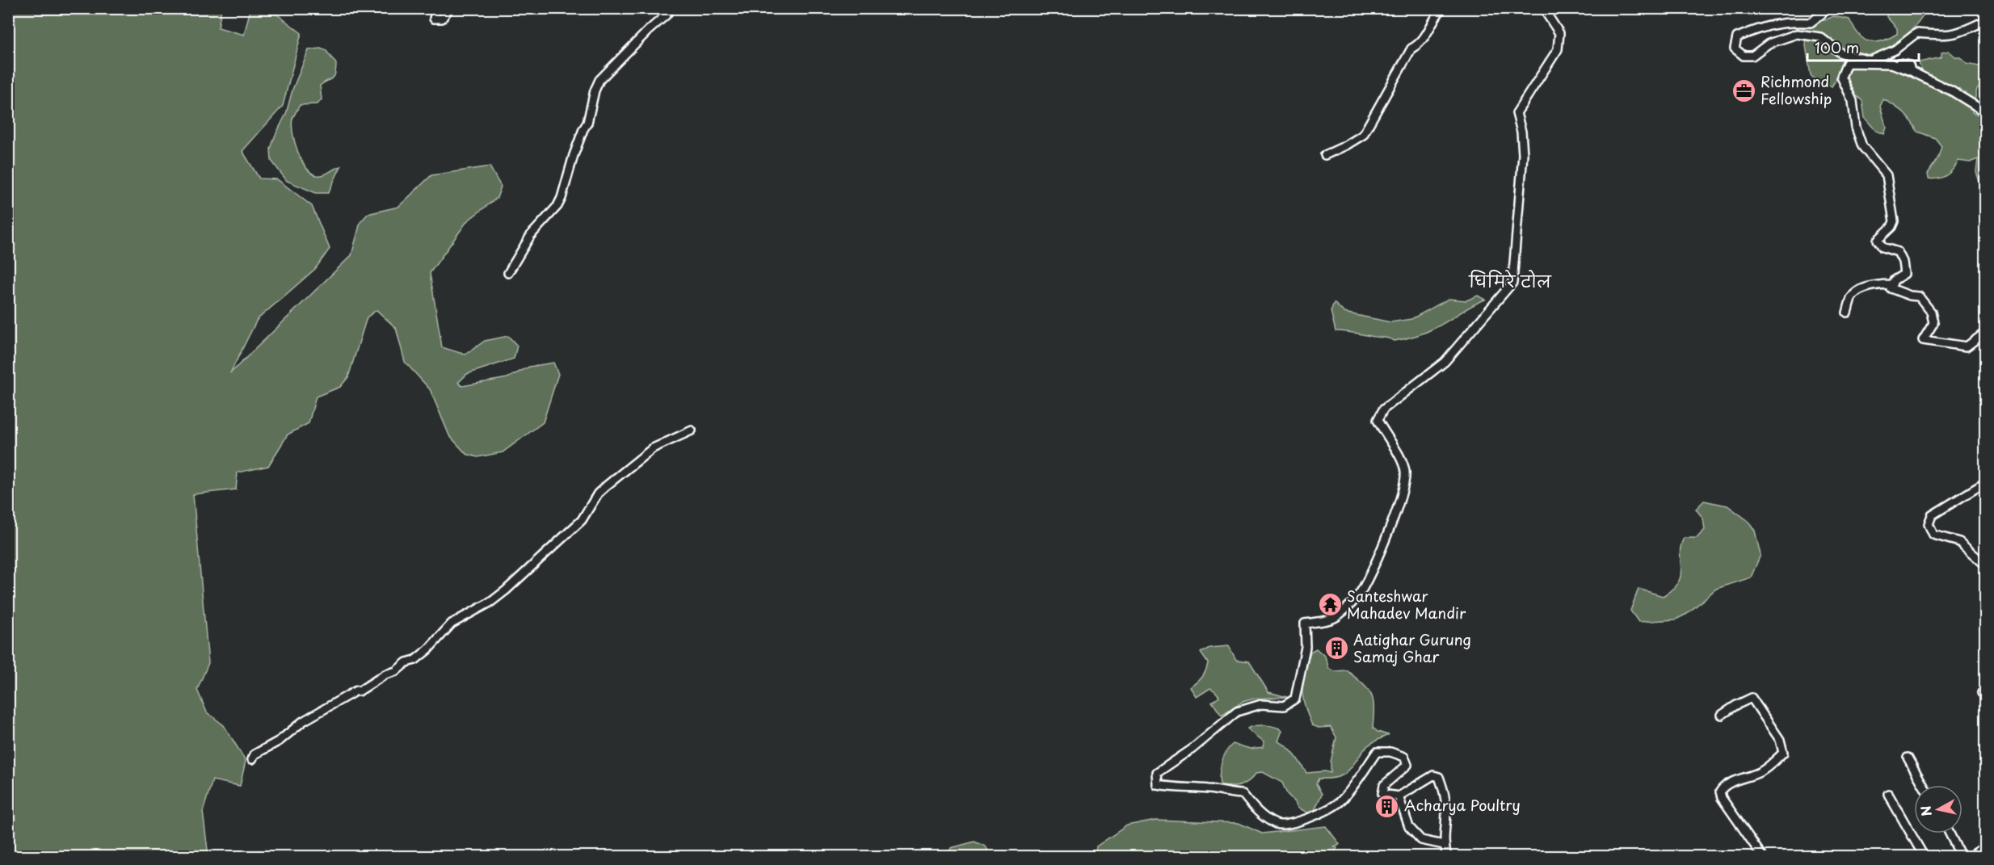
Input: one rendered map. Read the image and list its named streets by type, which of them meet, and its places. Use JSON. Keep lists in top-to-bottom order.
{
  "districts": ["घिमिरे टोल"],
  "places": {
    "office": ["Richmond Fellowship"],
    "temple": ["Santeshwar Mahadev Mandir"],
    "building": ["Aatighar Gurung Samaj Ghar", "Acharya Poultry"]
  },
  "scale_bar": "100 m",
  "north": "left"
}
